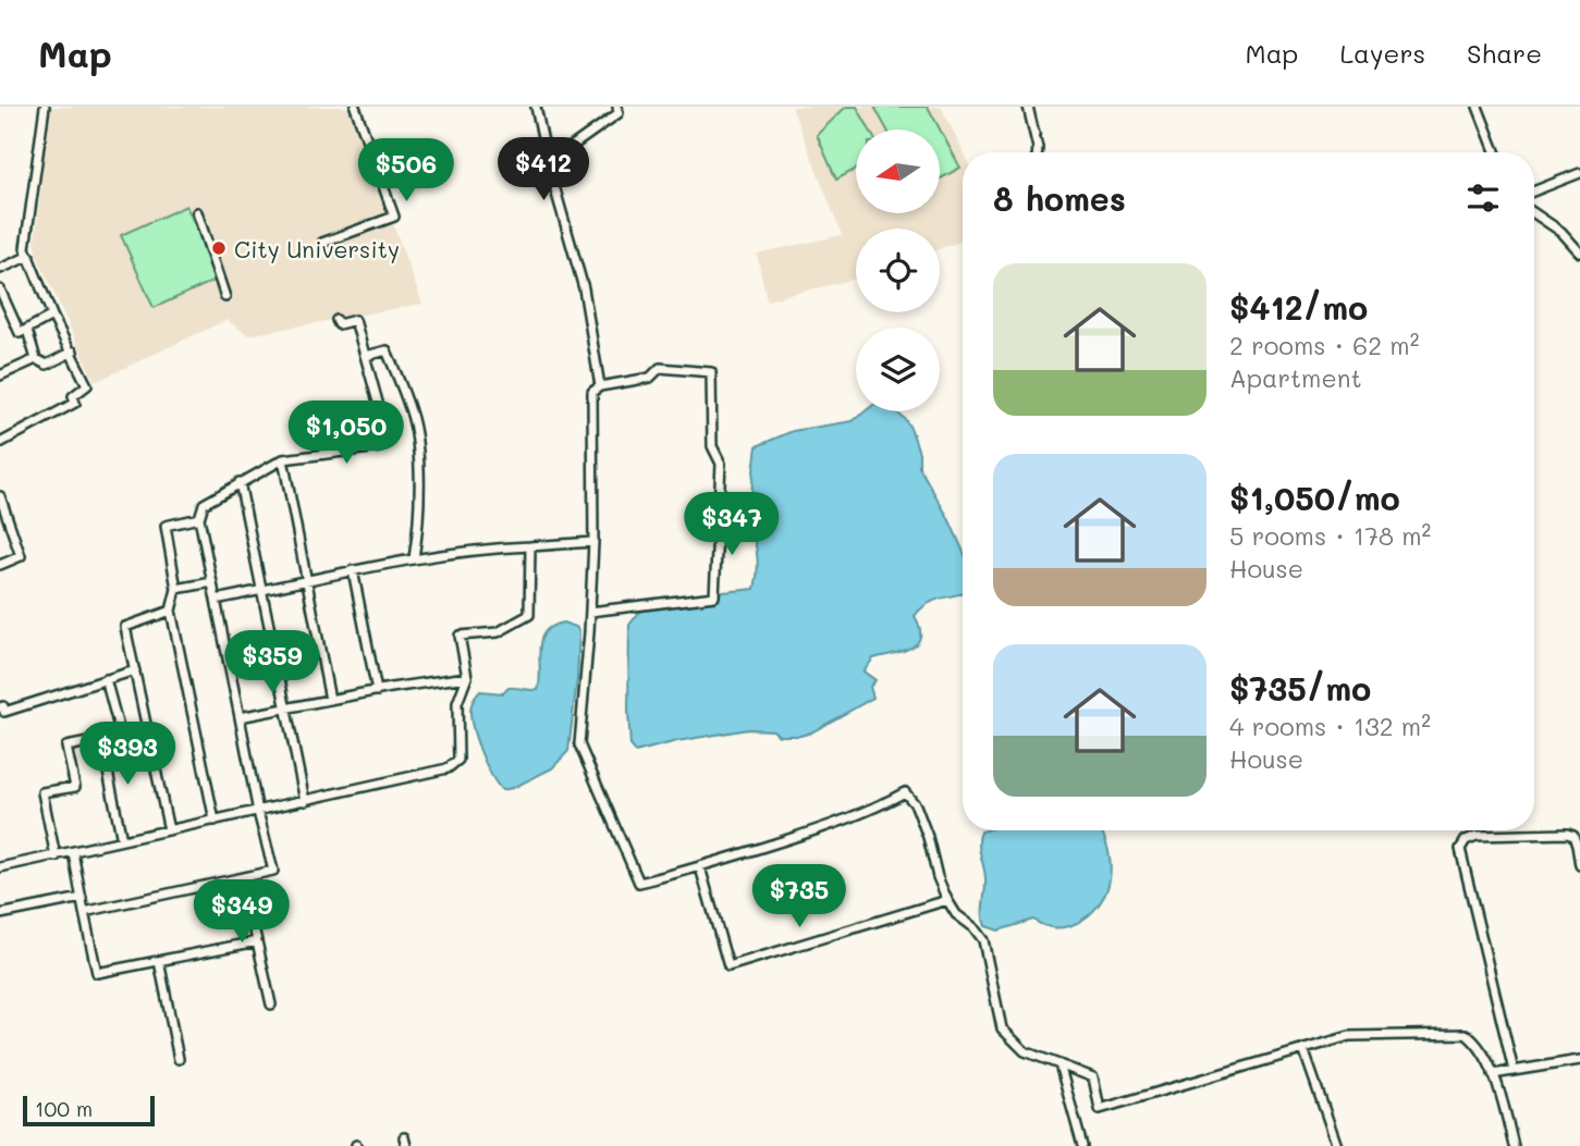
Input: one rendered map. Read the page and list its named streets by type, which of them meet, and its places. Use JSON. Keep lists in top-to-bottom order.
{
  "places": ["City University"],
  "scale_bar": "100 m",
  "north": "left",
  "page": {
    "header": "Map",
    "nav": ["Map", "Layers", "Share"],
    "price": [
      "$412",
      "$506",
      "$1,050",
      "$347",
      "$359",
      "$393",
      "$735",
      "$349"
    ],
    "heading": "8 homes",
    "list": [
      {
        "name": "$412/mo",
        "note": "2 rooms · 62 m² · Apartment"
      },
      {
        "name": "$1,050/mo",
        "note": "5 rooms · 178 m² · House"
      },
      {
        "name": "$735/mo",
        "note": "4 rooms · 132 m² · House"
      }
    ],
    "scale": "100 m"
  }
}
